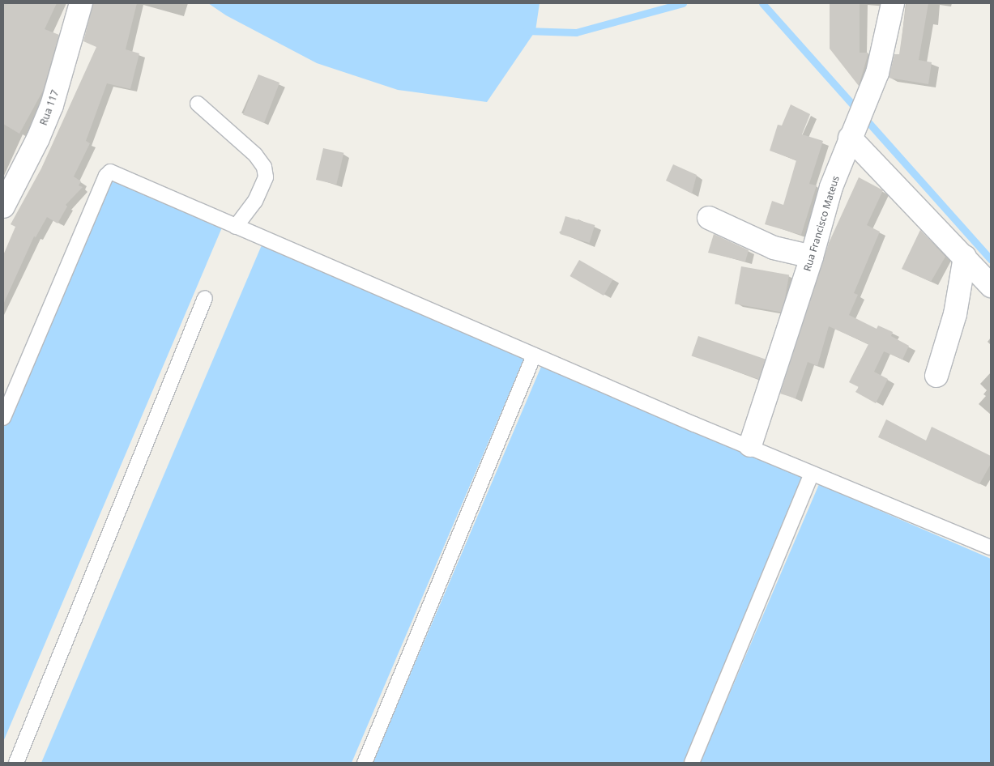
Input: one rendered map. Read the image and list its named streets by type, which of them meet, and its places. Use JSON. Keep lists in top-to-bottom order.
{
  "streets": {
    "street": ["Rua 117", "Rua Francisco Mateus"]
  }
}
